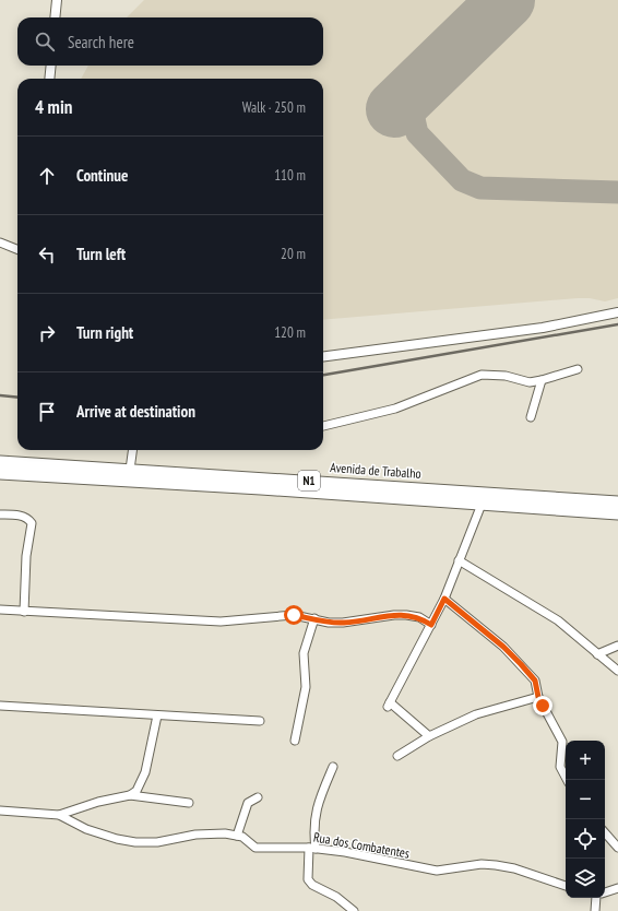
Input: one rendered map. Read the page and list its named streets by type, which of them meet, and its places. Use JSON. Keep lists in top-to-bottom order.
{
  "streets": {
    "highway": ["Avenida de Trabalho", "N1"],
    "street": ["Rua dos Combatentes"]
  },
  "page": {
    "search": "Search here",
    "heading": ["4 min", "Walk · 250 m"],
    "list": [
      ["Continue", "110 m"],
      ["Turn left", "20 m"],
      ["Turn right", "120 m"],
      "Arrive at destination"
    ],
    "map_buttons": ["+", "−"]
  }
}
